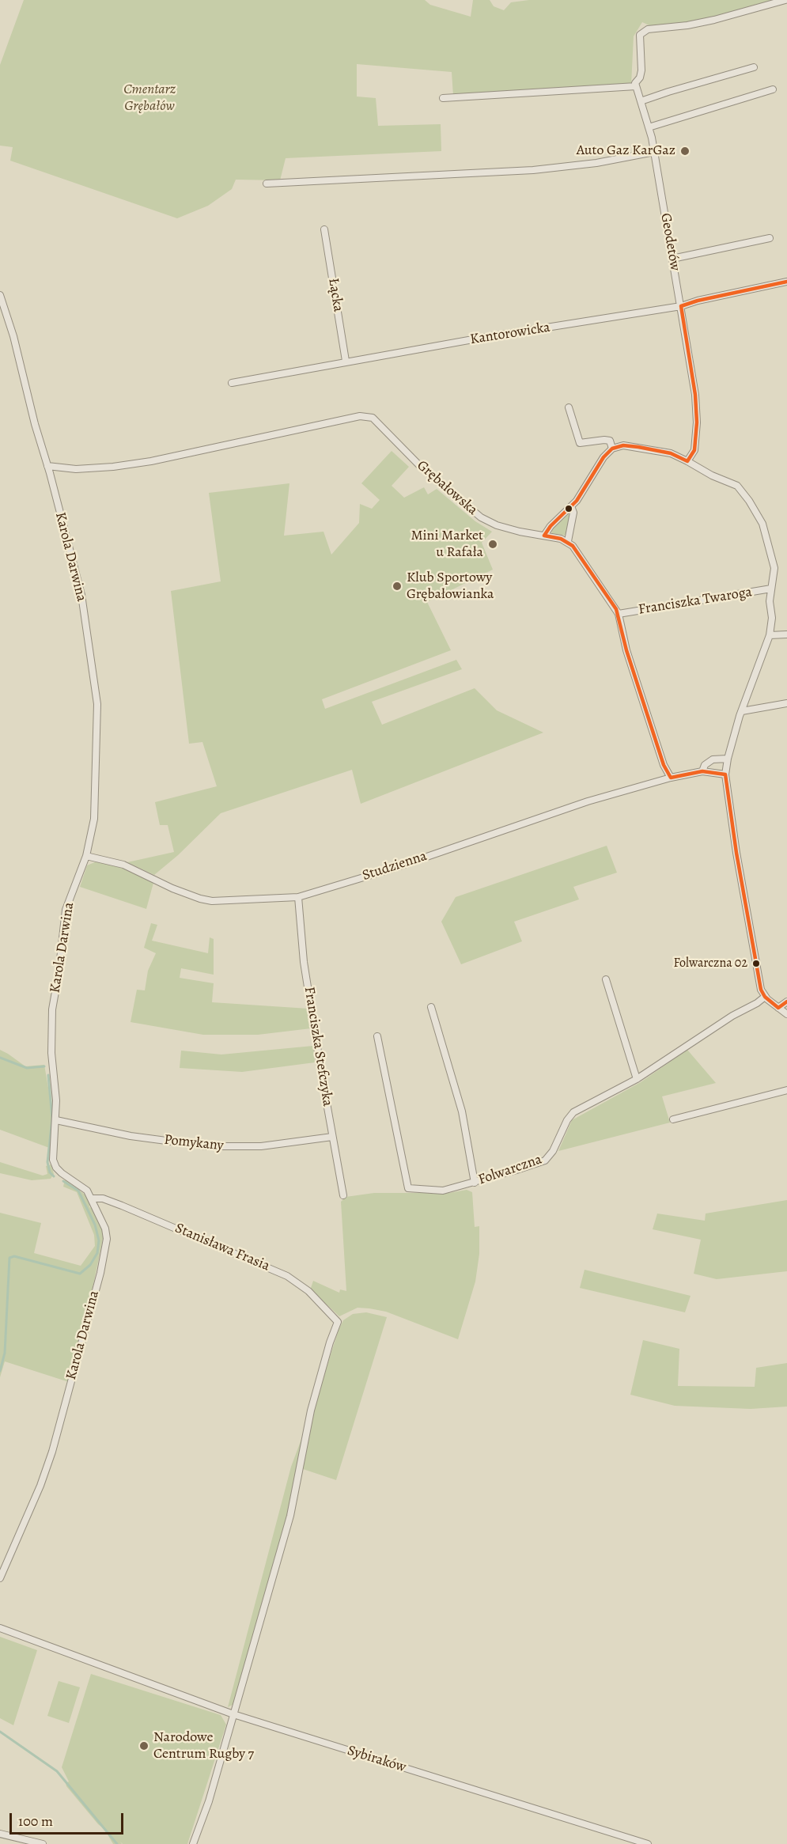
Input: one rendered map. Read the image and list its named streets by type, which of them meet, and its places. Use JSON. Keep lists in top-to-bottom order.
{
  "streets": {
    "street": [
      "Geodetów",
      "Łącka",
      "Kantorowicka",
      "Grębałowska",
      "Karola Darwina",
      "Franciszka Twaroga",
      "Studzienna",
      "Franciszka Stefczyka",
      "Pomykany",
      "Folwarczna",
      "Stanisława Frasia",
      "Sybiraków"
    ]
  },
  "crossings": [
    ["Geodetów", "Kantorowicka"],
    ["Łącka", "Kantorowicka"],
    ["Grębałowska", "Karola Darwina"],
    ["Karola Darwina", "Studzienna"],
    ["Karola Darwina", "Pomykany"],
    ["Karola Darwina", "Stanisława Frasia"],
    ["Studzienna", "Franciszka Stefczyka"],
    ["Franciszka Stefczyka", "Pomykany"],
    ["Stanisława Frasia", "Sybiraków"]
  ],
  "parks": ["Cmentarz Grębałów"],
  "places": [
    "Auto Gaz KarGaz",
    "Mini Market u Rafała",
    "Klub Sportowy Grębałowianka",
    "Folwarczna 02",
    "Narodowe Centrum Rugby 7"
  ],
  "scale_bar": "100 m"
}
